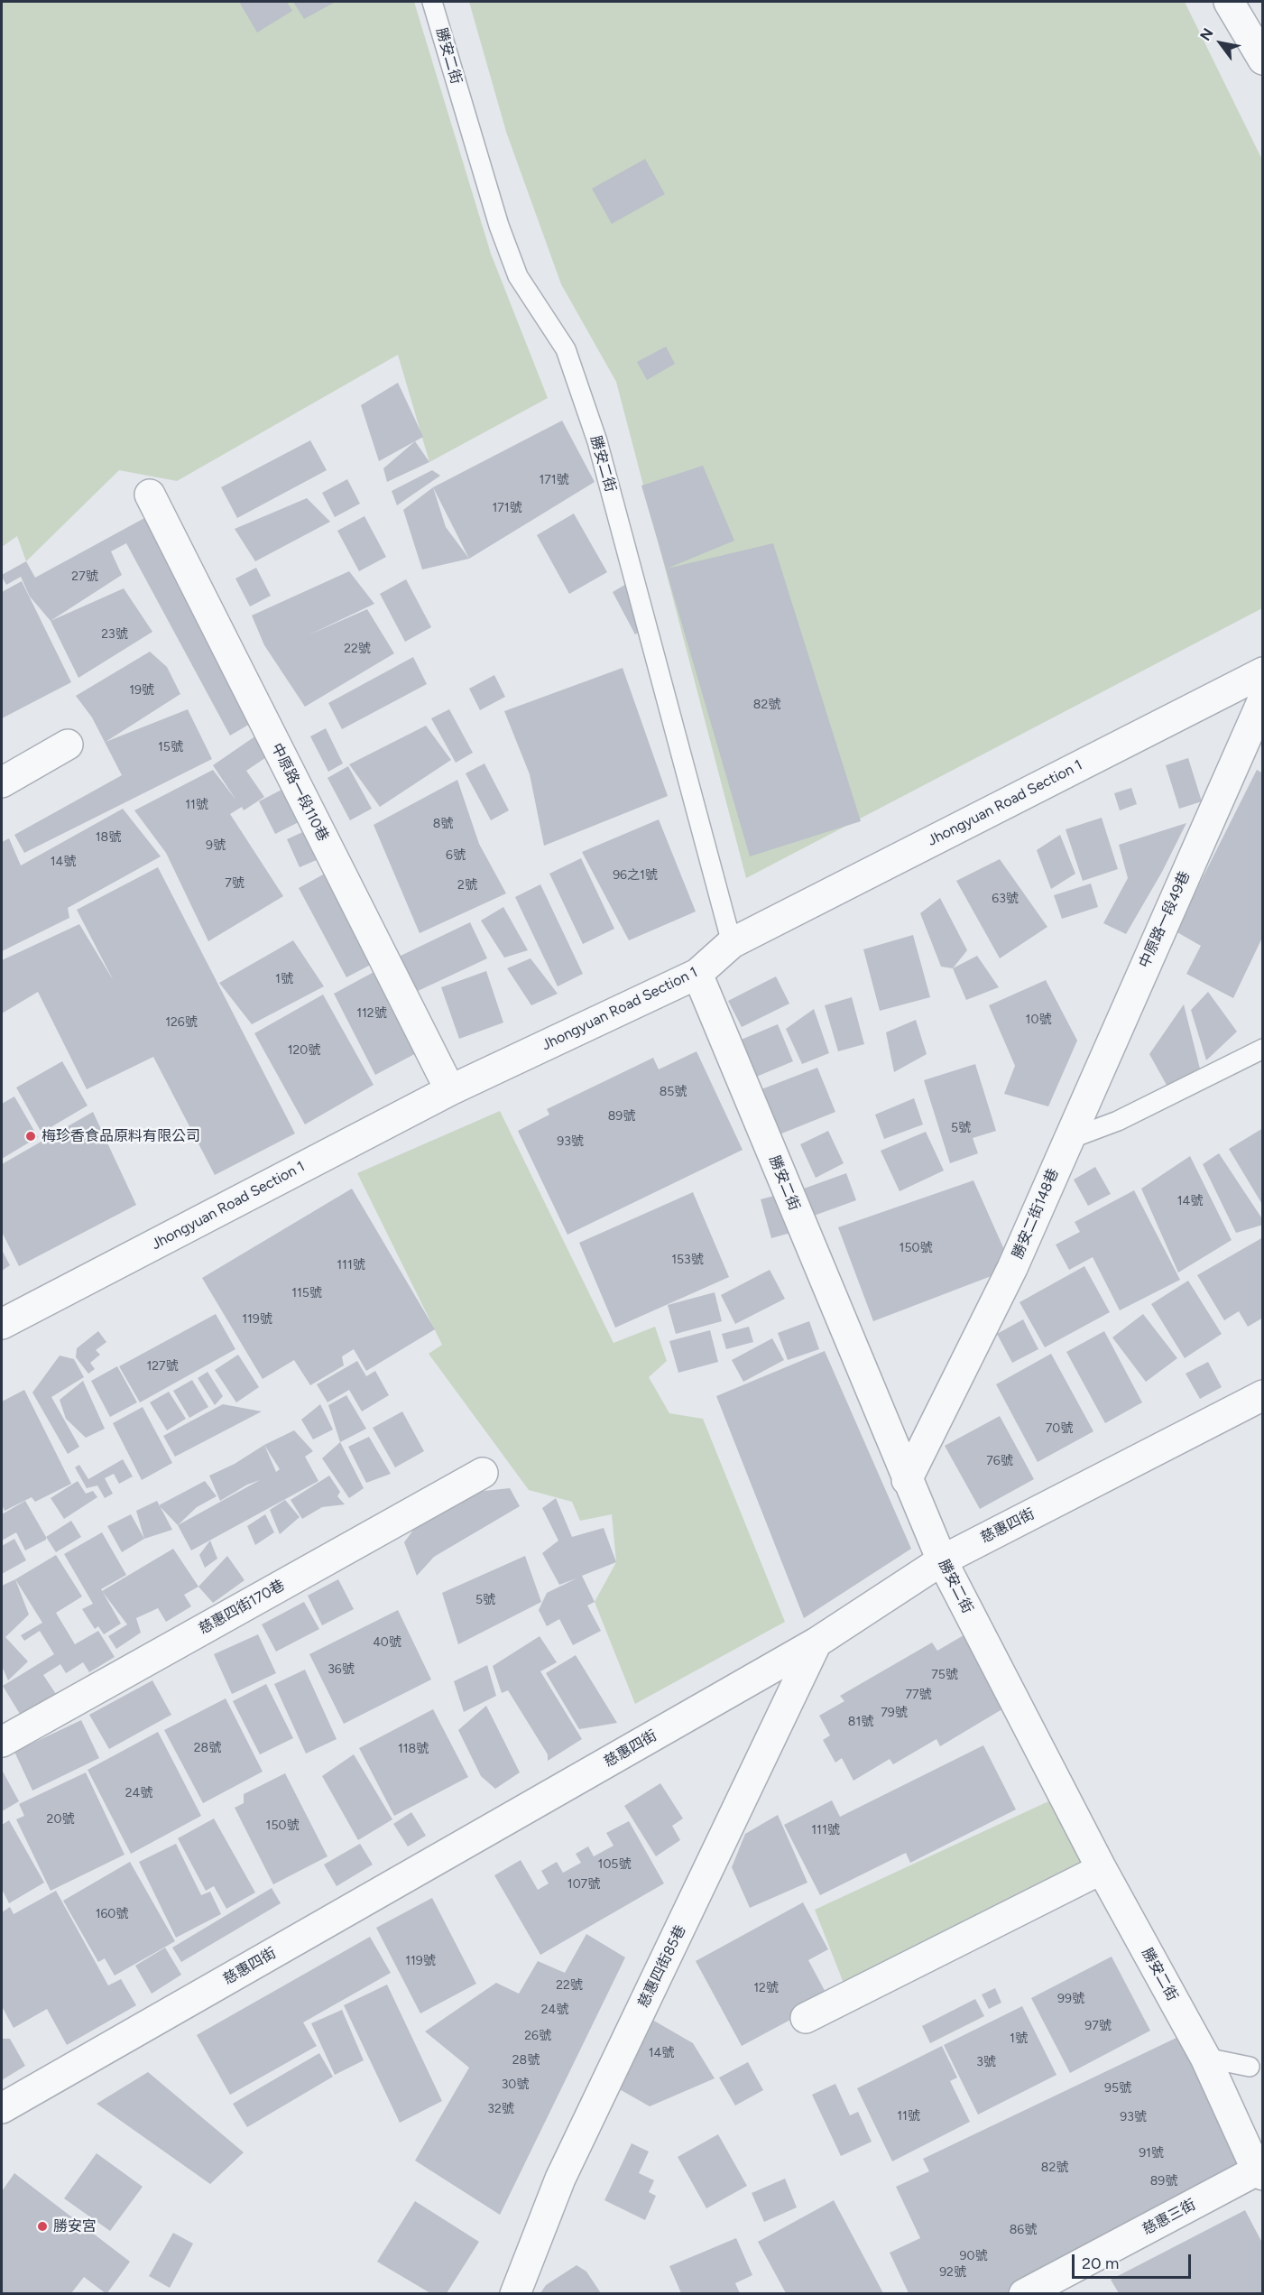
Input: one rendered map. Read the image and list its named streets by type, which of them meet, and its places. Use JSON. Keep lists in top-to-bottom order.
{
  "streets": {
    "street": [
      "勝安二街",
      "中原路一段110巷",
      "Jhongyuan Road Section 1",
      "中原路一段49巷",
      "勝安二街148巷",
      "慈惠四街",
      "慈惠四街170巷",
      "慈惠四街85巷",
      "慈惠三街"
    ]
  },
  "crossings": [
    ["勝安二街", "Jhongyuan Road Section 1"],
    ["勝安二街", "勝安二街148巷"],
    ["勝安二街", "慈惠四街"],
    ["勝安二街", "慈惠三街"],
    ["中原路一段110巷", "Jhongyuan Road Section 1"],
    ["中原路一段49巷", "勝安二街148巷"],
    ["慈惠四街", "慈惠四街85巷"]
  ],
  "places": ["梅珍香食品原料有限公司", "勝安宮"],
  "house_numbers": [
    "171號",
    "171號",
    "27號",
    "23號",
    "22號",
    "19號",
    "82號",
    "15號",
    "11號",
    "8號",
    "18號",
    "9號",
    "6號",
    "14號",
    "96之1號",
    "7號",
    "2號",
    "63號",
    "1號",
    "112號",
    "10號",
    "126號",
    "120號",
    "85號",
    "89號",
    "5號",
    "93號",
    "14號",
    "150號",
    "153號",
    "111號",
    "115號",
    "119號",
    "127號",
    "70號",
    "76號",
    "5號",
    "40號",
    "36號",
    "75號",
    "77號",
    "79號",
    "81號",
    "28號",
    "118號",
    "24號",
    "20號",
    "150號",
    "111號",
    "105號",
    "107號",
    "160號",
    "119號",
    "22號",
    "12號",
    "99號",
    "24號",
    "97號",
    "26號",
    "1號",
    "14號",
    "28號",
    "3號",
    "30號",
    "95號",
    "32號",
    "11號",
    "93號",
    "91號",
    "82號",
    "89號",
    "86號",
    "90號",
    "92號"
  ],
  "scale_bar": "20 m",
  "north": "top left"
}
